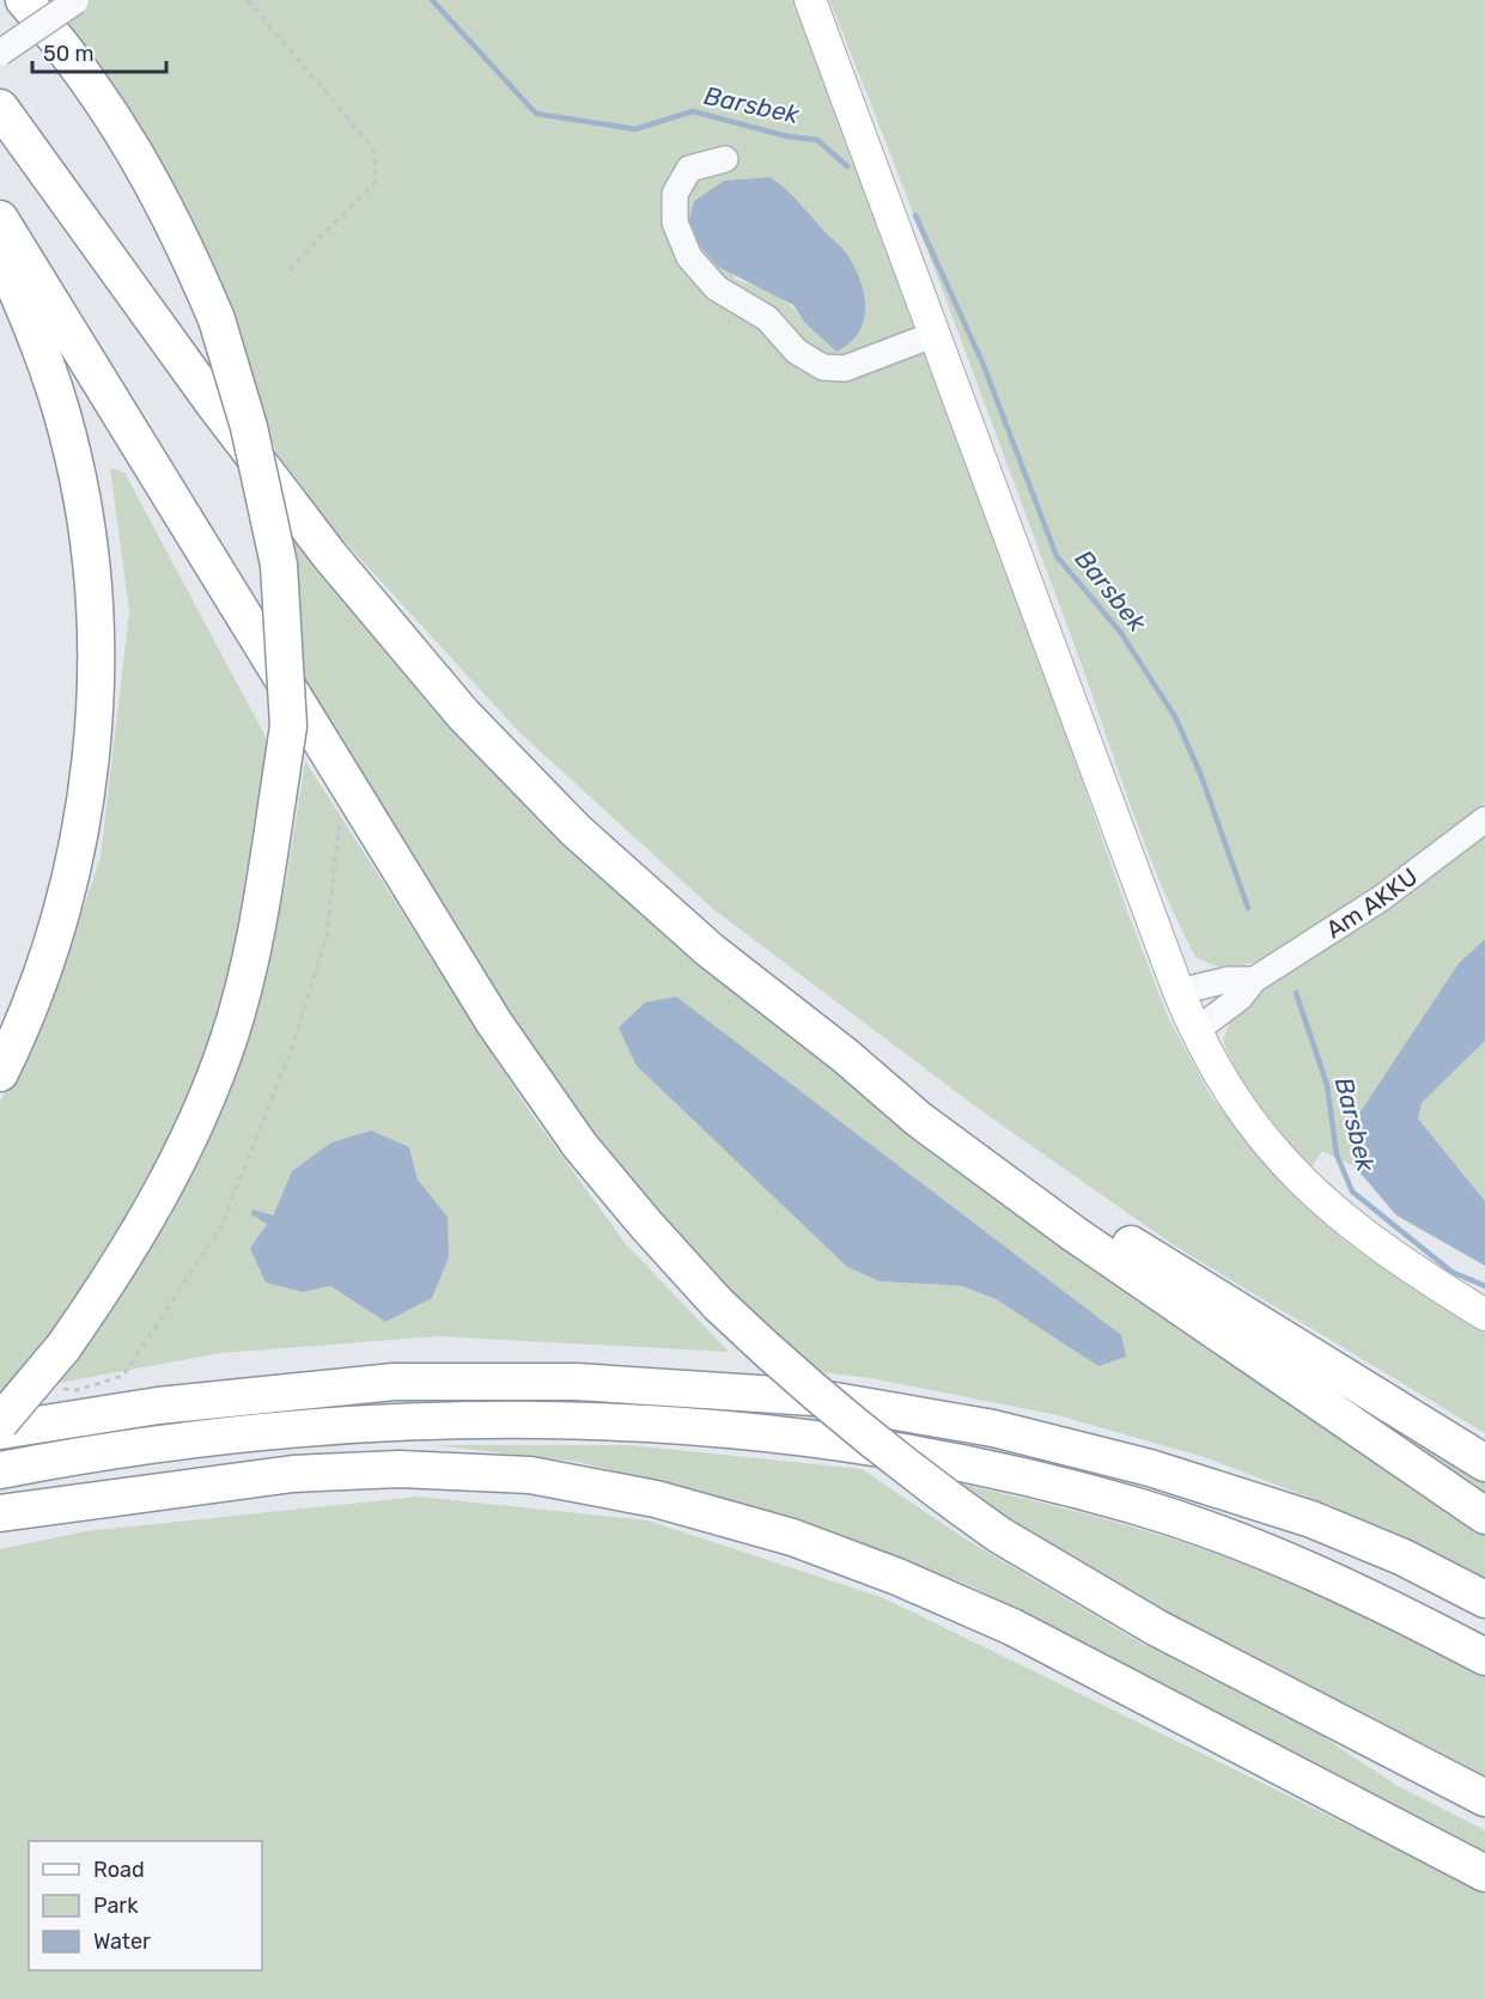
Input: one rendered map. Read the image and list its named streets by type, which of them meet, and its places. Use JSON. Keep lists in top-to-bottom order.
{
  "streets": {
    "street": ["Am AKKU"]
  },
  "water": ["Barsbek"],
  "legend": ["Road", "Park", "Water"],
  "scale_bar": "50 m"
}
